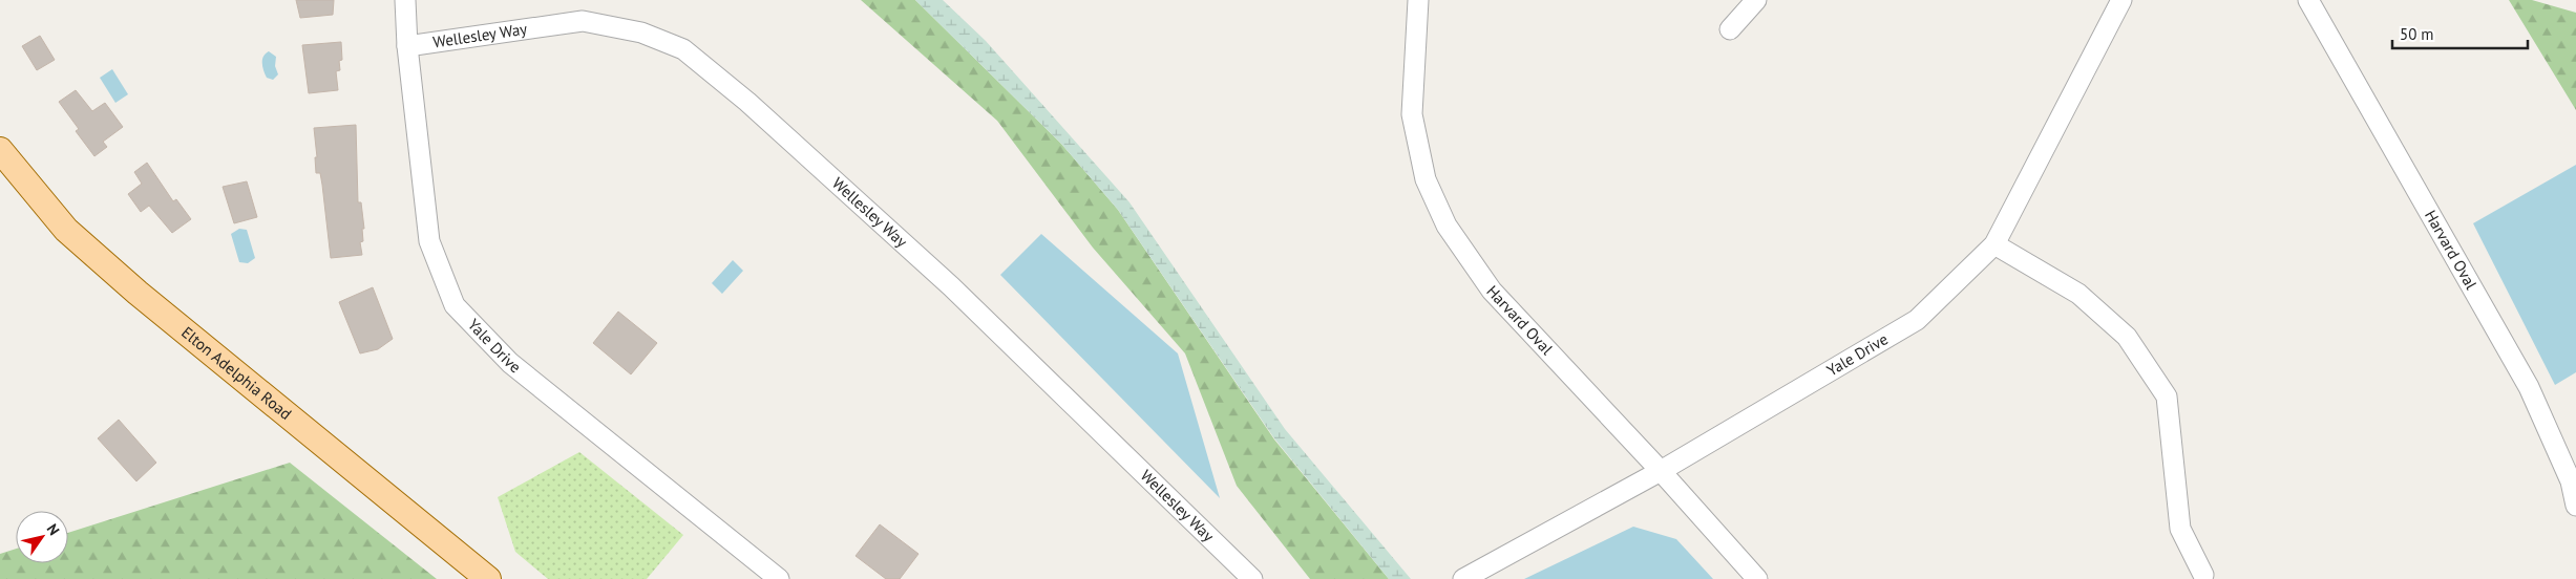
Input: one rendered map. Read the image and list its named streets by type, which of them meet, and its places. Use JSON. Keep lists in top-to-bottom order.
{
  "streets": {
    "main road": ["Elton Adelphia Road"],
    "street": ["Wellesley Way", "Harvard Oval", "Yale Drive"]
  },
  "crossings": [
    ["Wellesley Way", "Yale Drive"],
    ["Harvard Oval", "Yale Drive"]
  ],
  "scale_bar": "50 m",
  "north": "top right"
}
